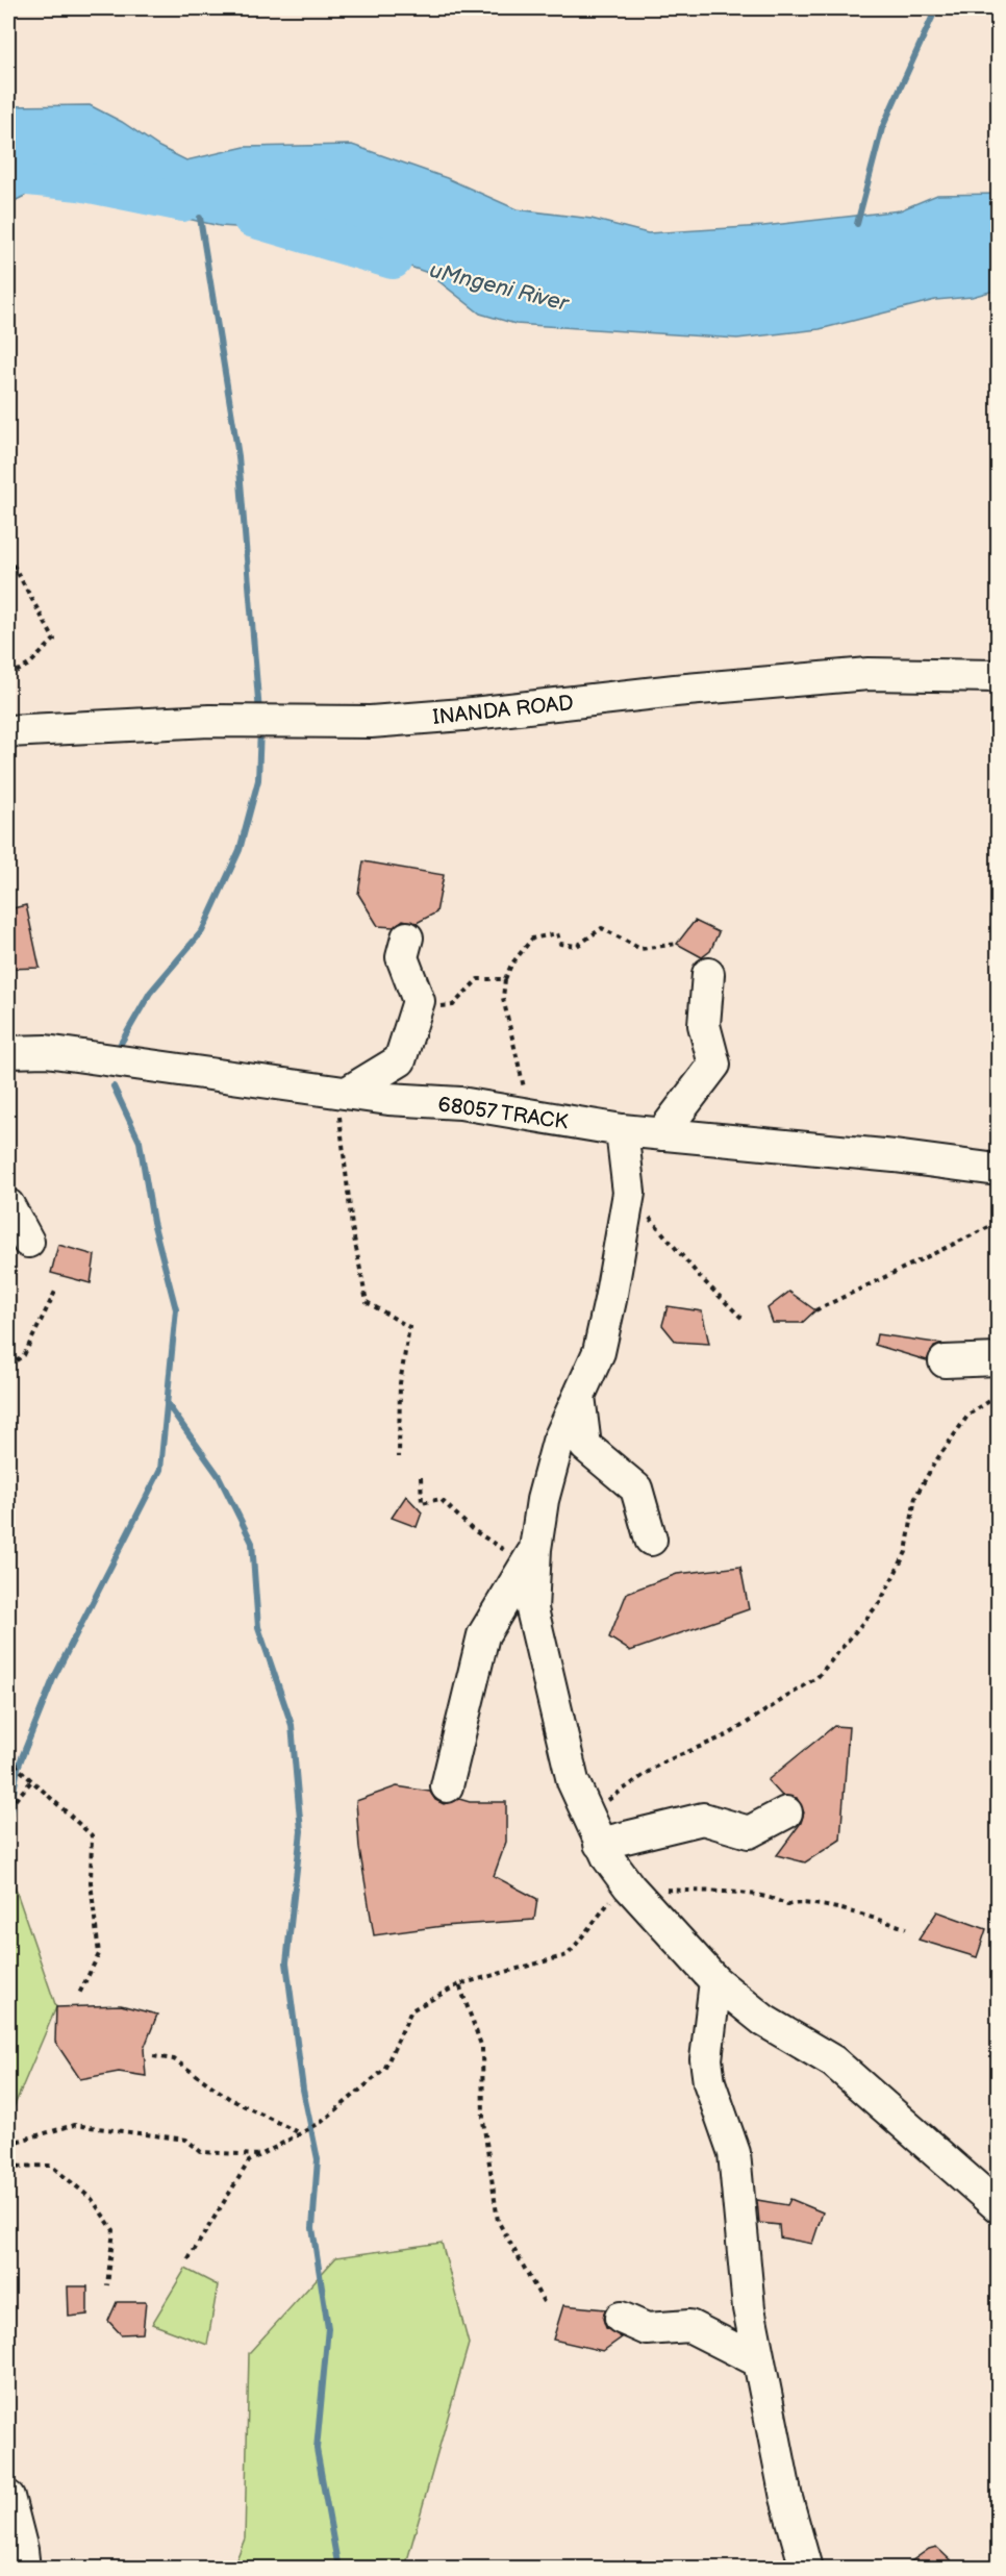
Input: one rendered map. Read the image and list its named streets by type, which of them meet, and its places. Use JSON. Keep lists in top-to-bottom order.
{
  "streets": {
    "street": ["INANDA ROAD", "68057 TRACK"]
  },
  "water": ["uMngeni River"]
}
